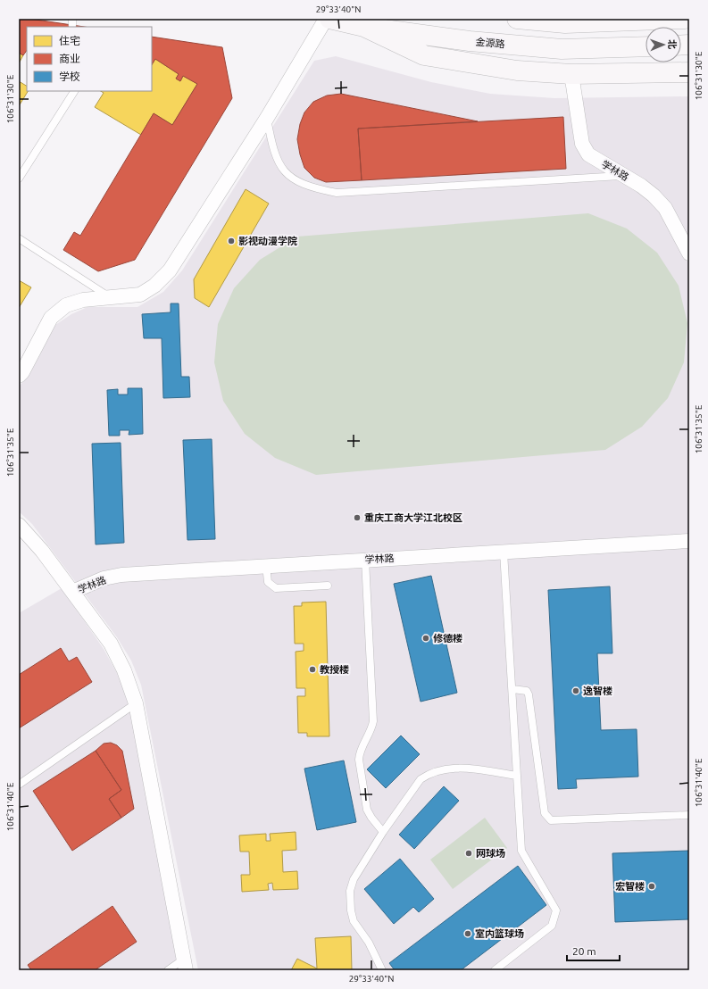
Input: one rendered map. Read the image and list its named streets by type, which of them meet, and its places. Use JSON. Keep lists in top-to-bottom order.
{
  "streets": {
    "main road": ["金源路"],
    "street": ["学林路"]
  },
  "places": [
    "影视动漫学院",
    "重庆工商大学江北校区",
    "修德楼",
    "教授楼",
    "逸智楼",
    "网球场",
    "宏智楼",
    "室内篮球场"
  ],
  "legend": ["住宅", "商业", "学校"],
  "scale_bar": "20 m",
  "north": "right",
  "coordinates": [
    "29°33'40\"N",
    "106°31'30\"E",
    "106°31'35\"E",
    "106°31'40\"E"
  ]
}
